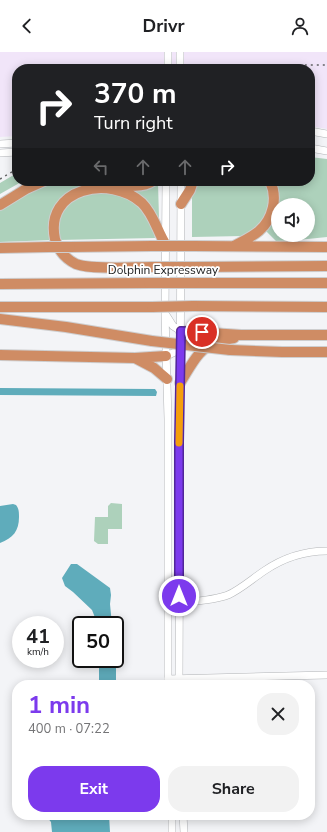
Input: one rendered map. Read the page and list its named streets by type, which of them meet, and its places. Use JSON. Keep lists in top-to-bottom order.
{
  "streets": {
    "highway": ["Dolphin Expressway"]
  },
  "page": {
    "header": "Drivr",
    "turn": ["370 m", "Turn right"],
    "speed": "41 km/h",
    "limit": "50",
    "heading": ["1 min", "400 m · 07:22"],
    "buttons": ["Exit", "Share"]
  }
}
